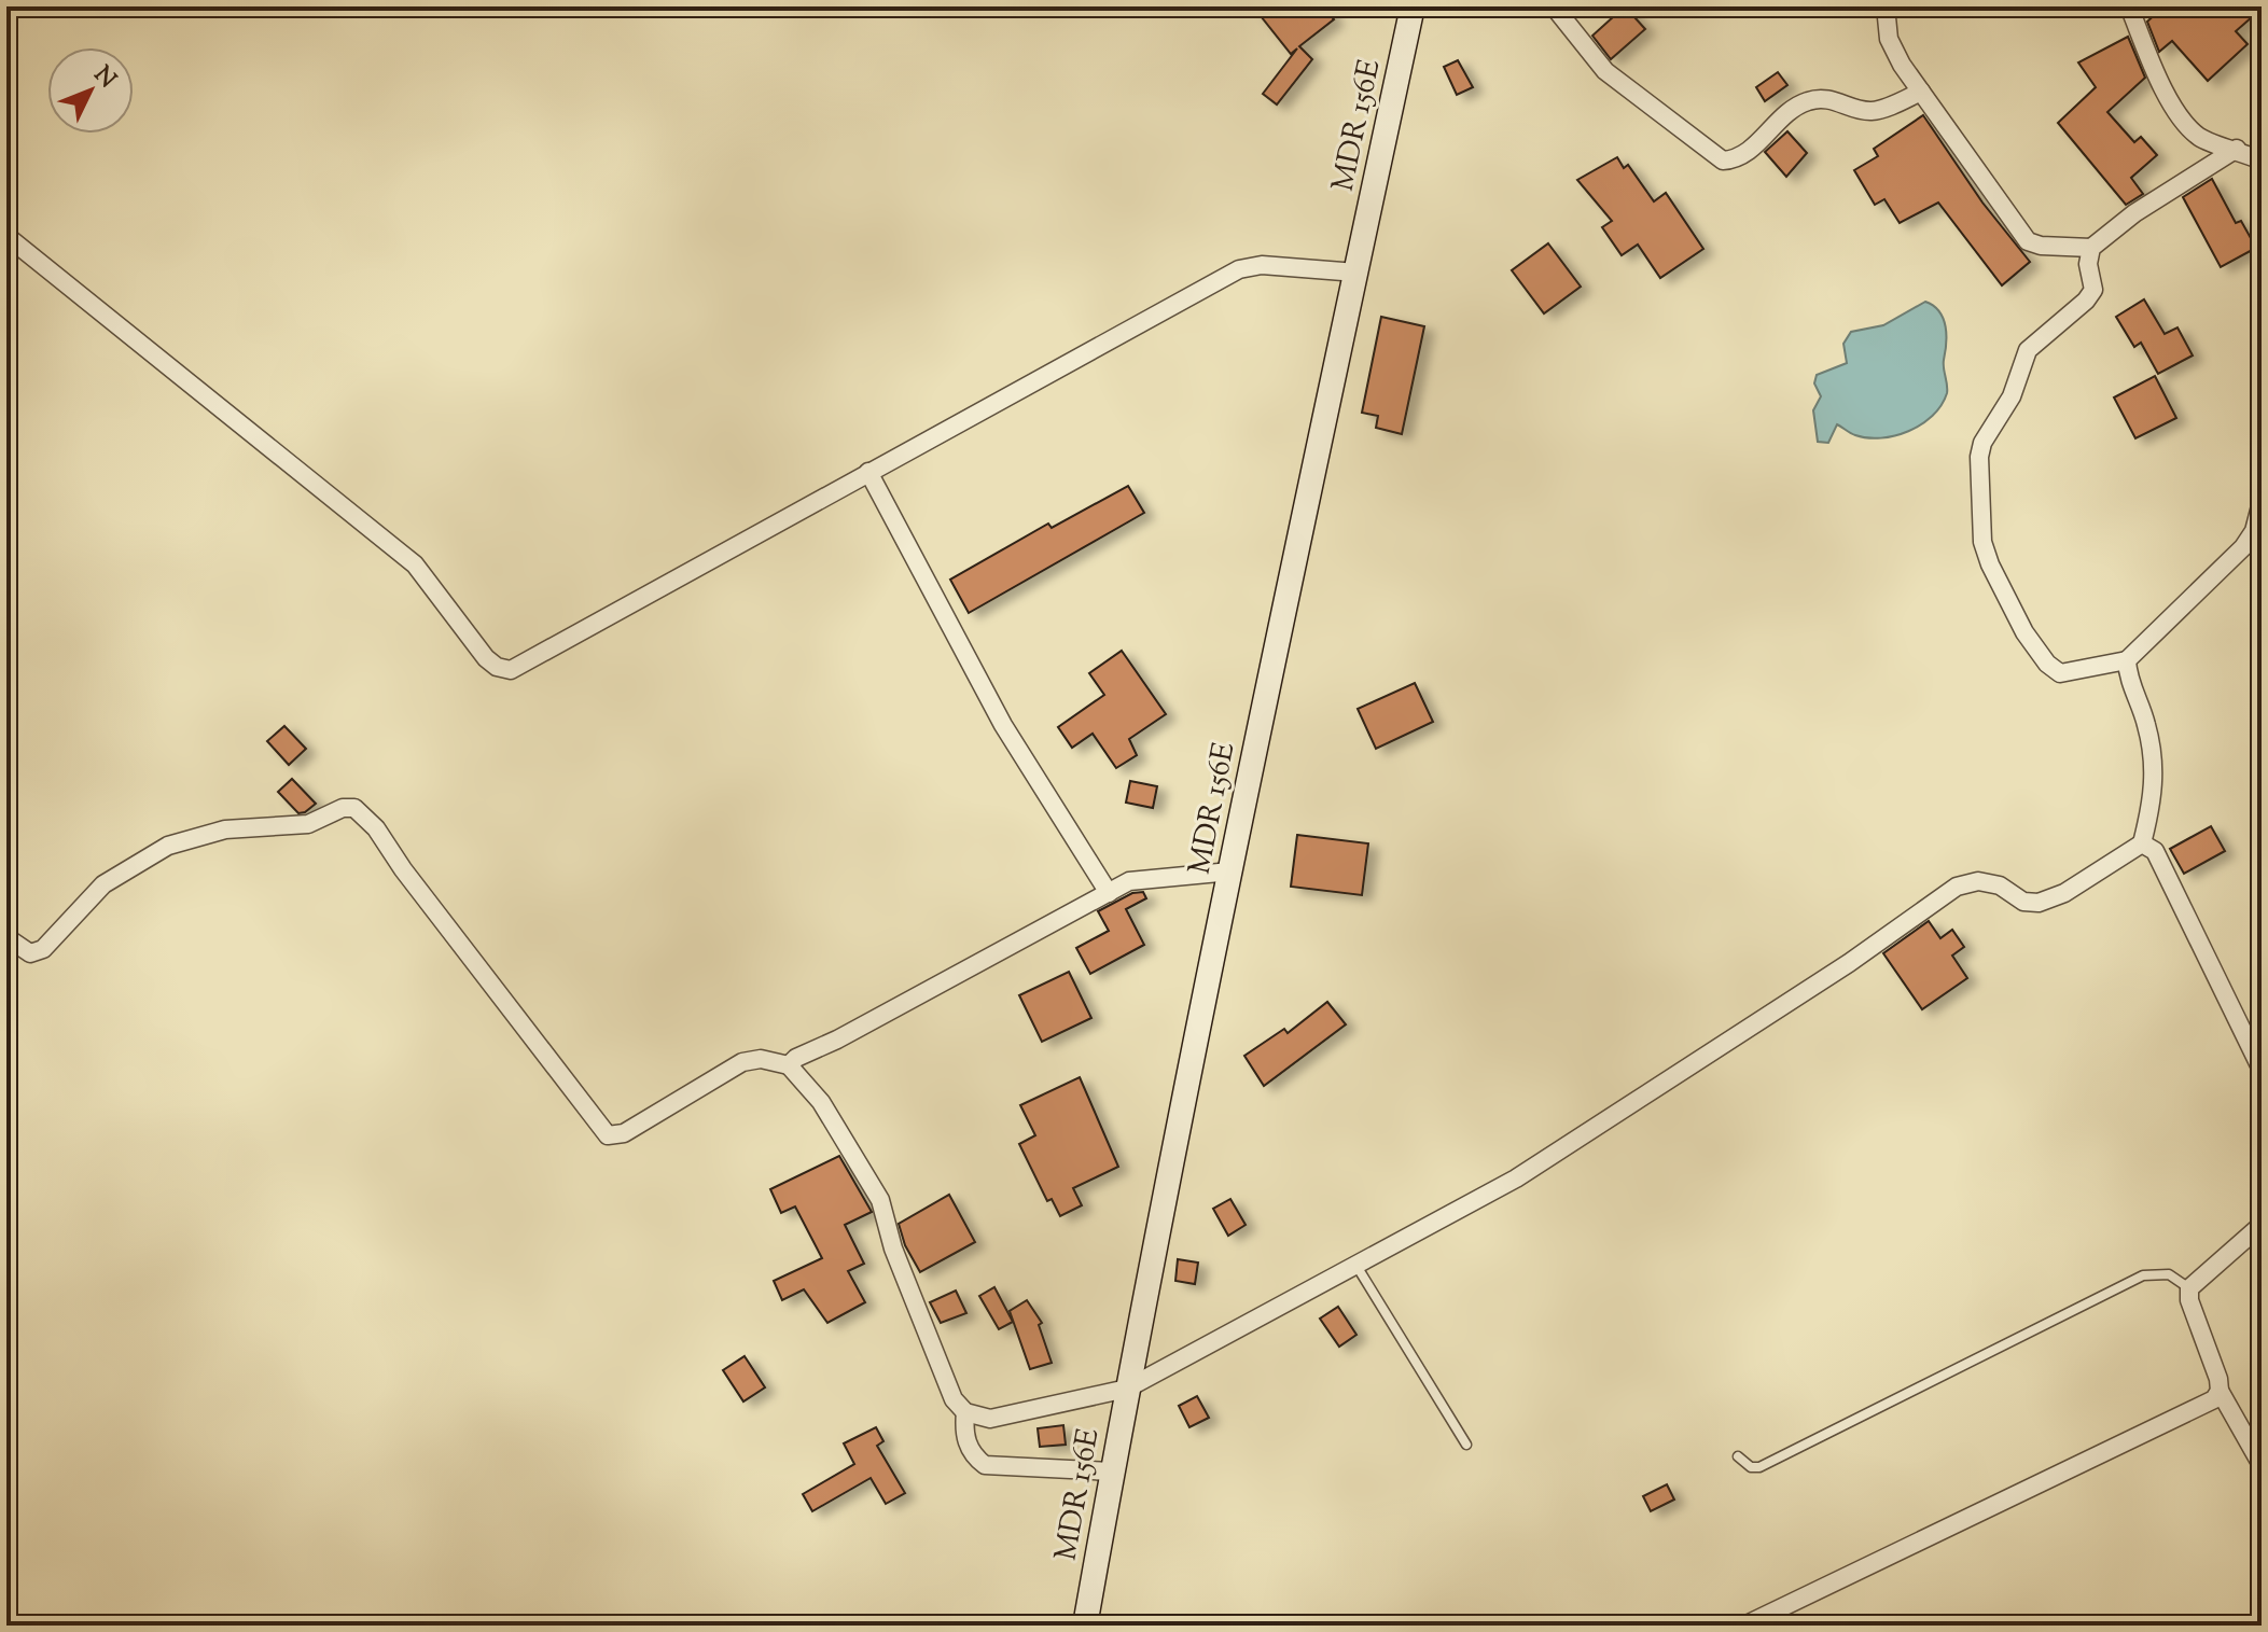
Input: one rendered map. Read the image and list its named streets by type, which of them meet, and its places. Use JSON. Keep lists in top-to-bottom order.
{
  "streets": {
    "main road": ["MDR 156E"]
  },
  "north": "top right"
}
